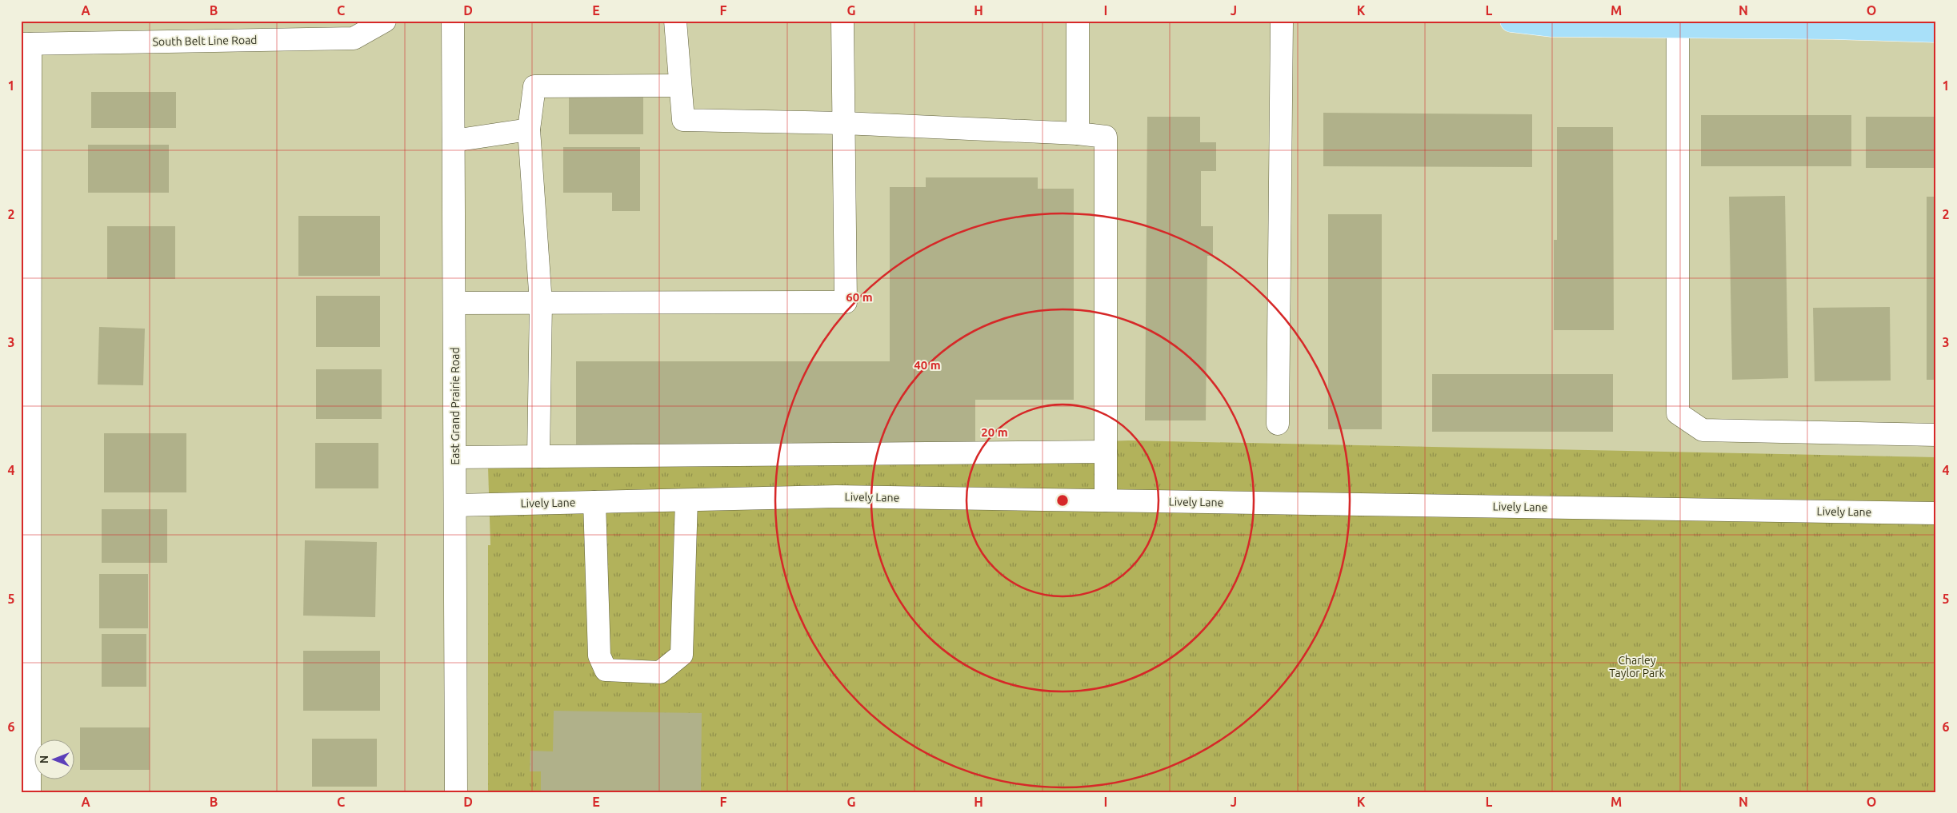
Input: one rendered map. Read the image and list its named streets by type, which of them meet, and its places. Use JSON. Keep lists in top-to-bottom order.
{
  "streets": {
    "street": ["South Belt Line Road", "East Grand Prairie Road", "Lively Lane"]
  },
  "crossings": [
    ["East Grand Prairie Road", "Lively Lane"]
  ],
  "parks": ["Charley Taylor Park"],
  "north": "left",
  "grid": {
    "columns": [
      "A",
      "B",
      "C",
      "D",
      "E",
      "F",
      "G",
      "H",
      "I",
      "J",
      "K",
      "L",
      "M",
      "N",
      "O"
    ],
    "rows": [
      "1",
      "2",
      "3",
      "4",
      "5",
      "6"
    ]
  },
  "rings": ["60 m", "40 m", "20 m"]
}
